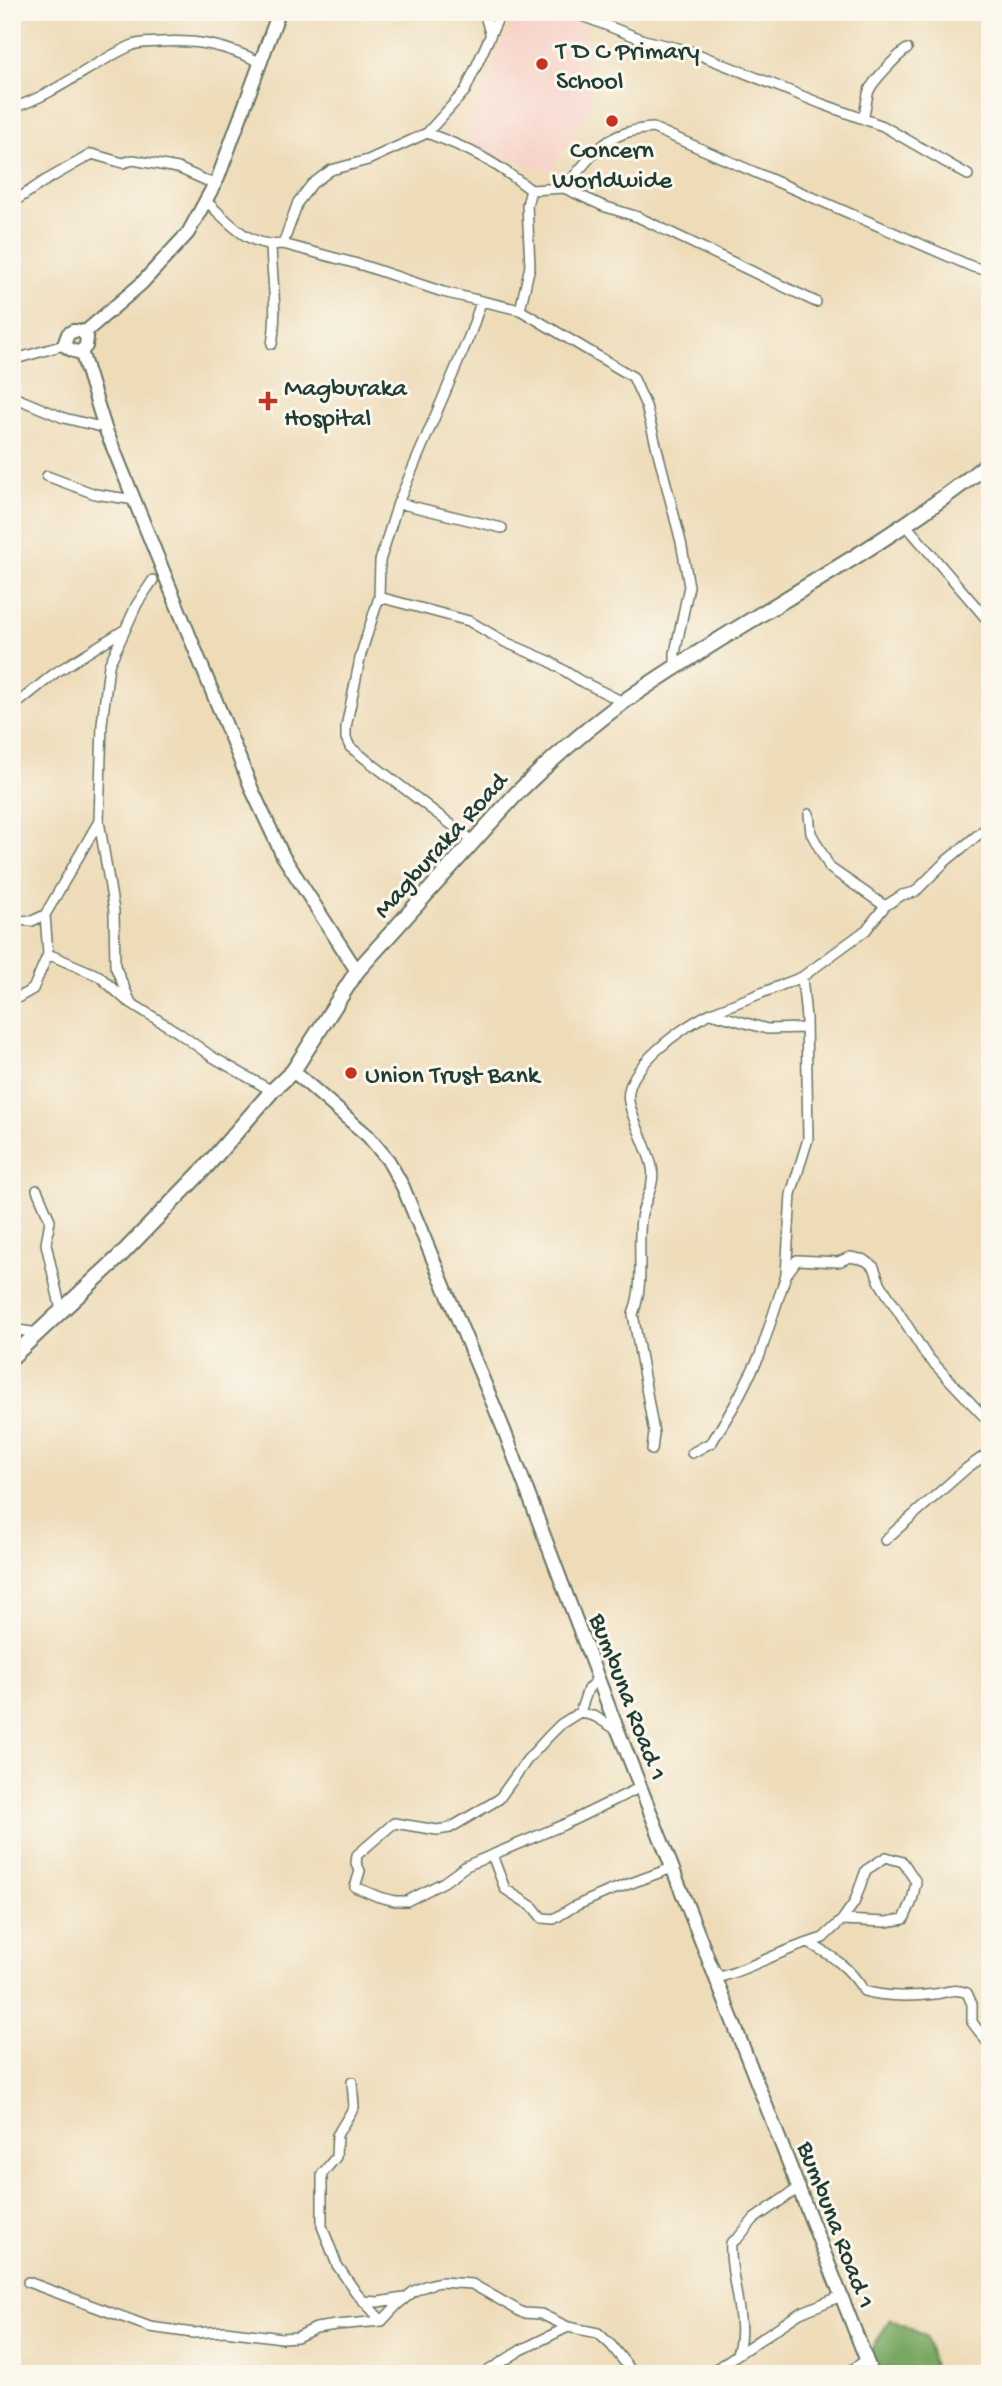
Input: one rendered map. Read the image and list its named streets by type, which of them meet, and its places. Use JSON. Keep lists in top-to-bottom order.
{
  "streets": {
    "main road": ["Magburaka Road", "Bumbuna Road 1"]
  },
  "crossings": [
    ["Magburaka Road", "Bumbuna Road 1"]
  ],
  "places": {
    "other": ["T D C Primary School", "Concern Worldwide", "Union Trust Bank"],
    "health": ["Magburaka Hospital"]
  }
}
